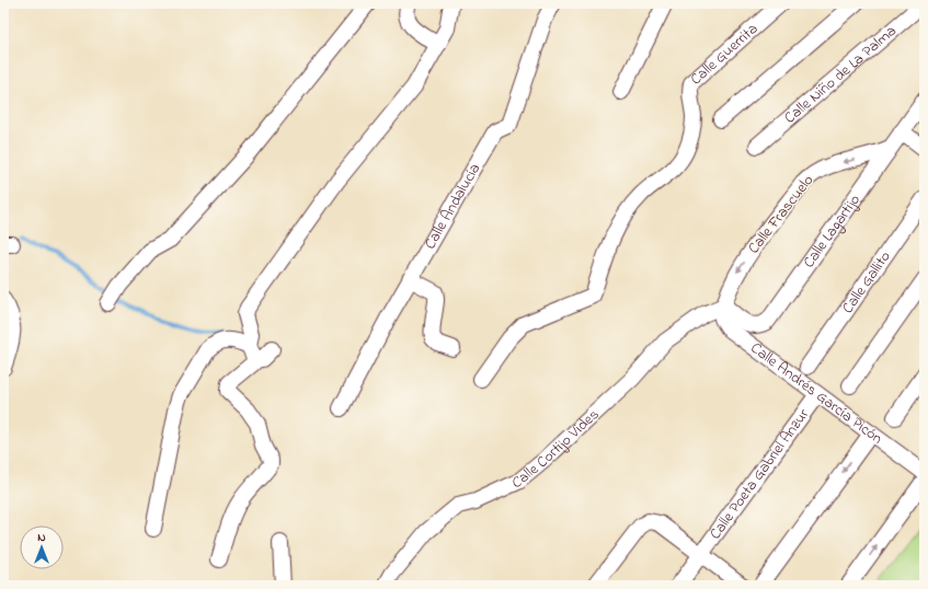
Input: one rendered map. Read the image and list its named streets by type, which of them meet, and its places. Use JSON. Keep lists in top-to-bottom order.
{
  "streets": {
    "street": [
      "Calle Guerrita",
      "Calle Niño de La Palma",
      "Calle Andalucía",
      "Calle Frascuelo",
      "Calle Lagartijo",
      "Calle Gallito",
      "Calle Andrés García Picón",
      "Calle Cortijo Vides",
      "Calle Poeta Gabriel Anzur"
    ]
  },
  "crossings": [
    ["Calle Frascuelo", "Calle Lagartijo"],
    ["Calle Frascuelo", "Calle Andrés García Picón"],
    ["Calle Frascuelo", "Calle Cortijo Vides"],
    ["Calle Lagartijo", "Calle Andrés García Picón"],
    ["Calle Lagartijo", "Calle Cortijo Vides"],
    ["Calle Andrés García Picón", "Calle Cortijo Vides"],
    ["Calle Andrés García Picón", "Calle Poeta Gabriel Anzur"]
  ],
  "north": "top"
}
